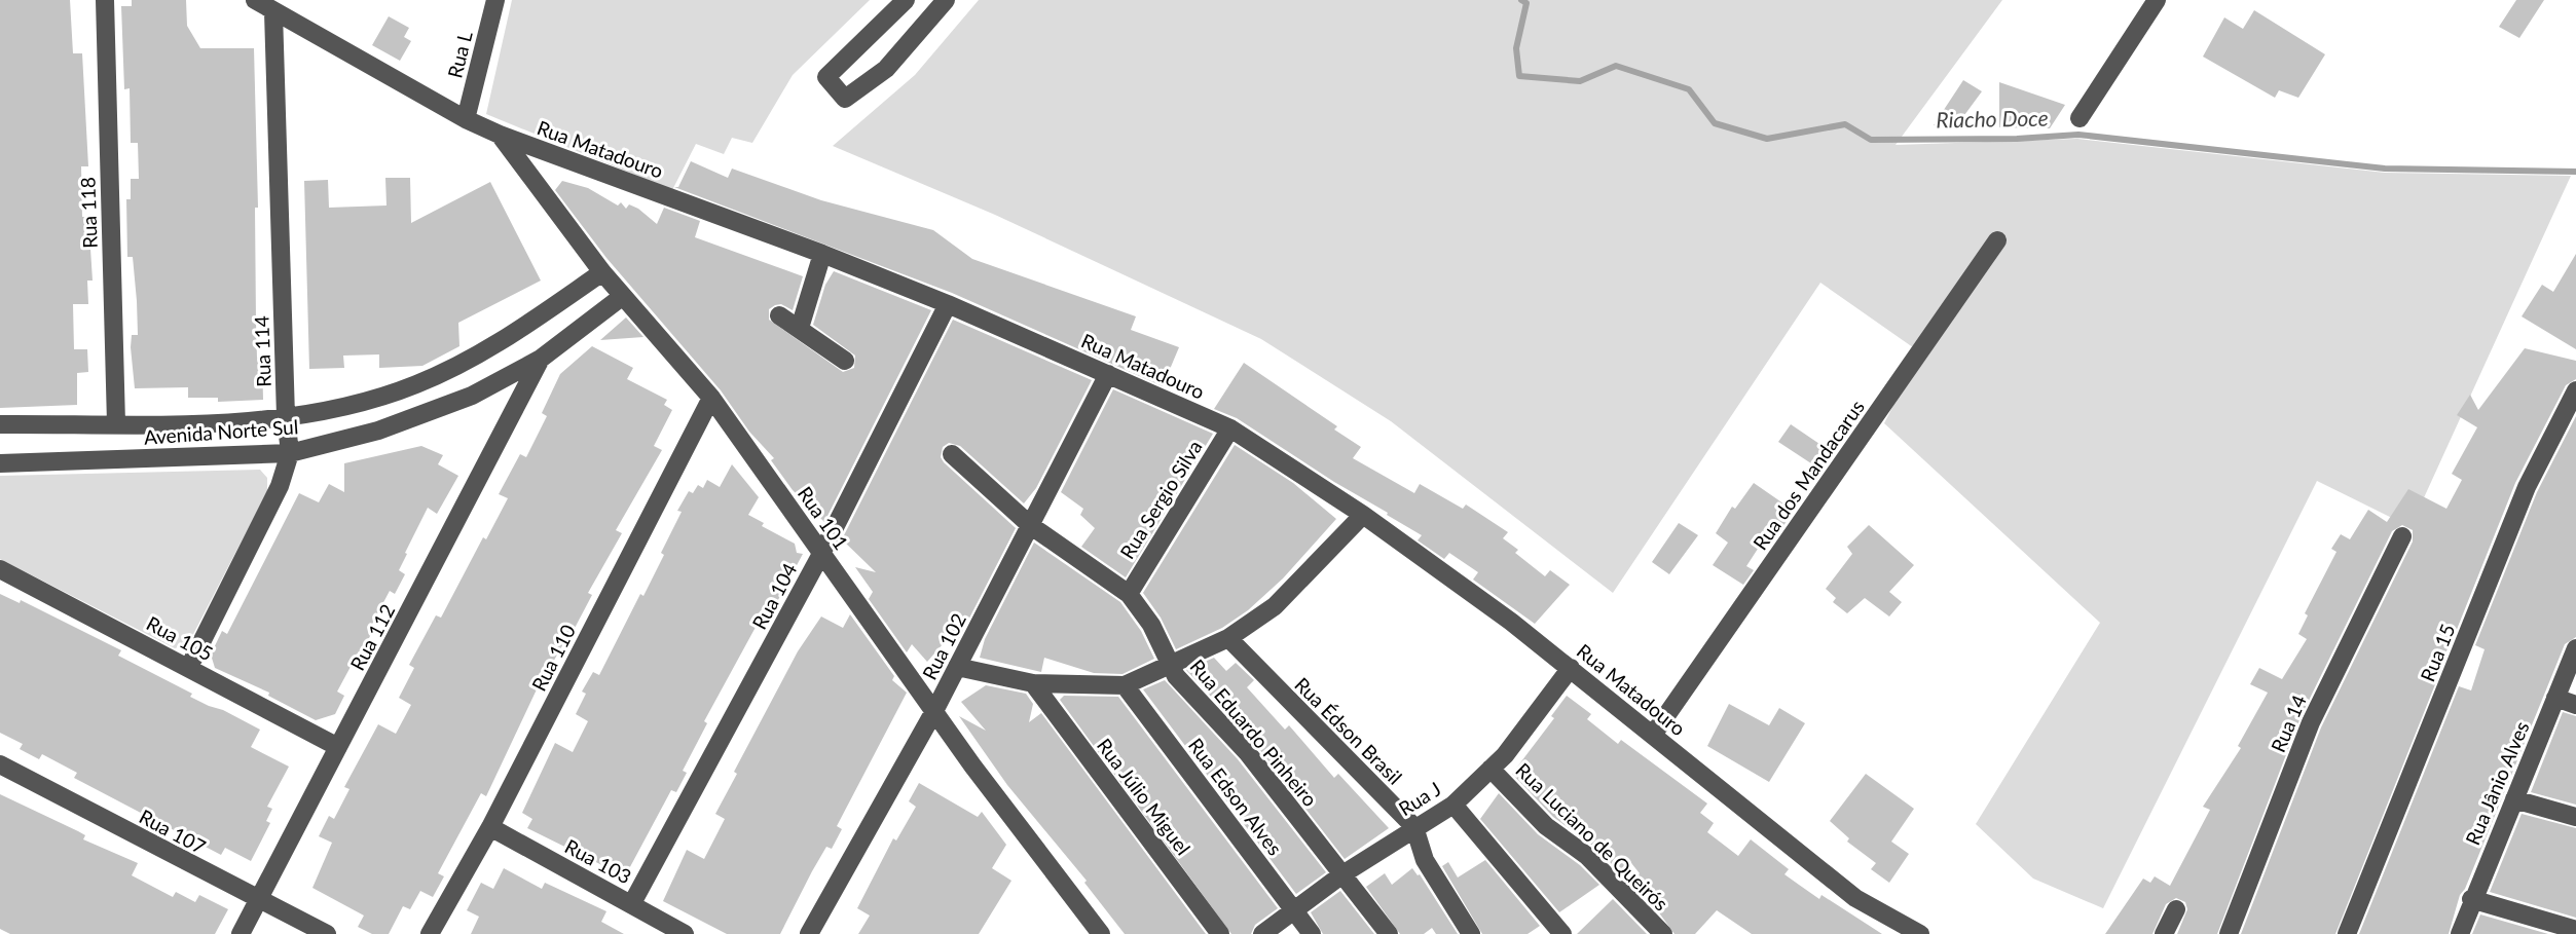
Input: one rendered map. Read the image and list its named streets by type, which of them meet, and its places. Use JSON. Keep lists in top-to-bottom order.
{
  "streets": {
    "street": [
      "Rua L",
      "Rua Matadouro",
      "Rua 118",
      "Rua 114",
      "Avenida Norte Sul",
      "Rua dos Mandacarus",
      "Rua Sergio Silva",
      "Rua 101",
      "Rua 104",
      "Rua 112",
      "Rua 105",
      "Rua 102",
      "Rua 15",
      "Rua 110",
      "Rua 14",
      "Rua Édson Brasil",
      "Rua Eduardo Pinheiro",
      "Rua Jânio Alves",
      "Rua Júlio Miguel",
      "Rua Edson Alves",
      "Rua J",
      "Rua 107",
      "Rua Luciano de Queirós",
      "Rua 103"
    ]
  },
  "crossings": [
    ["Rua L", "Rua Matadouro"],
    ["Rua Matadouro", "Rua 114"],
    ["Rua Matadouro", "Rua dos Mandacarus"],
    ["Rua Matadouro", "Rua Sergio Silva"],
    ["Rua Matadouro", "Rua 101"],
    ["Rua Matadouro", "Rua 104"],
    ["Rua Matadouro", "Rua 102"],
    ["Rua Matadouro", "Rua J"],
    ["Rua 118", "Avenida Norte Sul"],
    ["Rua 114", "Avenida Norte Sul"],
    ["Rua 114", "Rua 105"],
    ["Avenida Norte Sul", "Rua 101"],
    ["Avenida Norte Sul", "Rua 112"],
    ["Rua Sergio Silva", "Rua Eduardo Pinheiro"],
    ["Rua 101", "Rua 104"],
    ["Rua 101", "Rua 102"],
    ["Rua 101", "Rua 110"],
    ["Rua 104", "Rua 103"],
    ["Rua 112", "Rua 105"],
    ["Rua 112", "Rua 107"],
    ["Rua 102", "Rua Eduardo Pinheiro"],
    ["Rua 110", "Rua 103"],
    ["Rua Édson Brasil", "Rua J"],
    ["Rua Eduardo Pinheiro", "Rua J"],
    ["Rua Edson Alves", "Rua J"],
    ["Rua J", "Rua Luciano de Queirós"]
  ],
  "water": ["Riacho Doce"]
}
